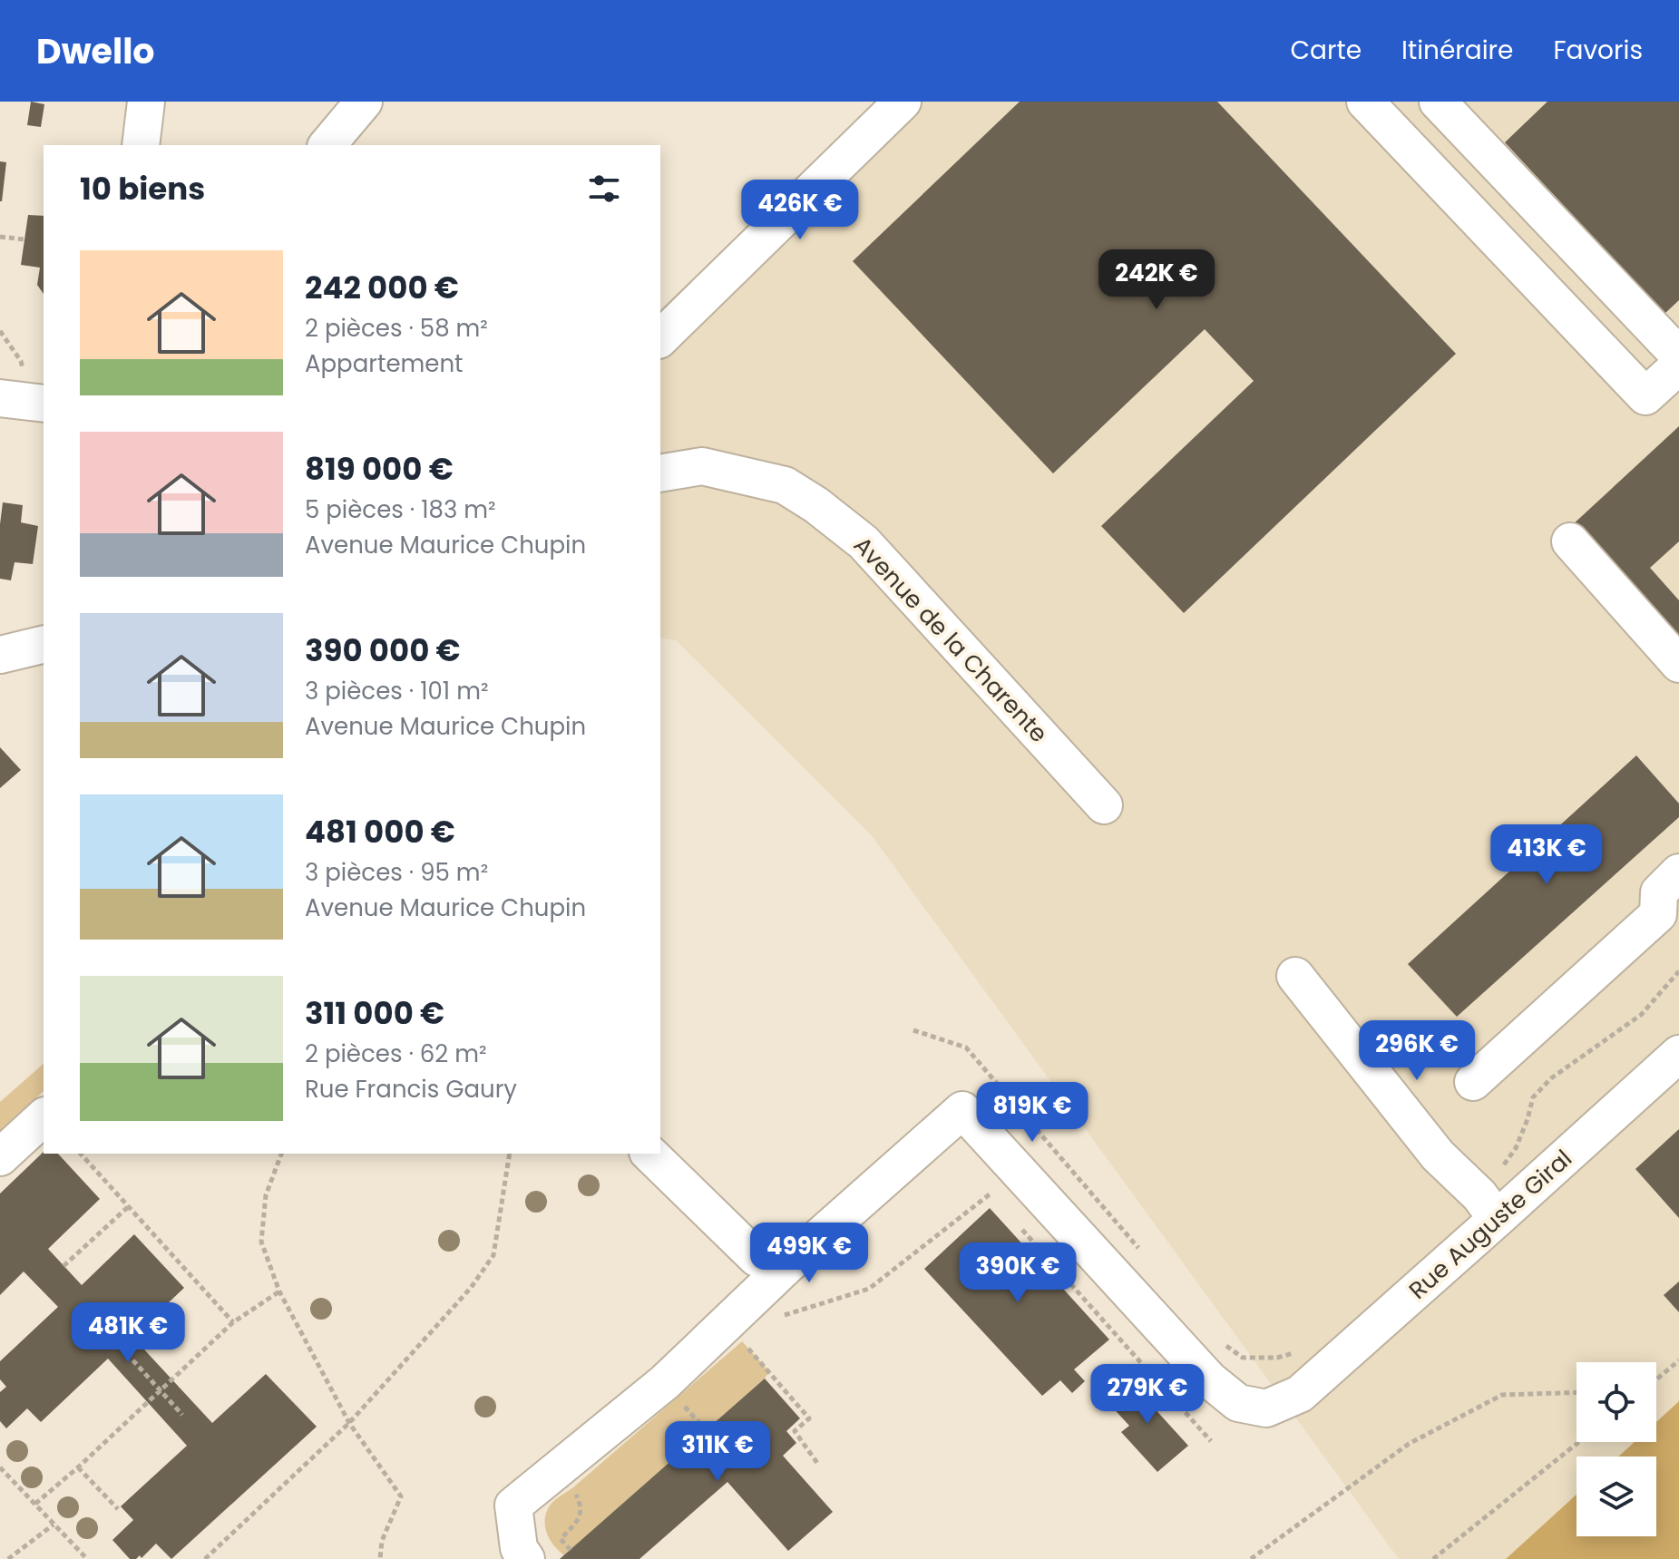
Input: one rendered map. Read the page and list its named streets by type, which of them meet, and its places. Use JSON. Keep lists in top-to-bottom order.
{
  "streets": {
    "street": ["Avenue de la Charente", "Rue Auguste Giral"]
  },
  "page": {
    "header": "Dwello",
    "nav": ["Carte", "Itinéraire", "Favoris"],
    "heading": "10 biens",
    "price": [
      "426K €",
      "242K €",
      "413K €",
      "296K €",
      "819K €",
      "499K €",
      "390K €",
      "481K €",
      "279K €",
      "311K €"
    ],
    "list": [
      {
        "name": "242 000 €",
        "note": "2 pièces · 58 m² · Appartement"
      },
      {
        "name": "819 000 €",
        "note": "5 pièces · 183 m² · Avenue Maurice Chupin"
      },
      {
        "name": "390 000 €",
        "note": "3 pièces · 101 m² · Avenue Maurice Chupin"
      },
      {
        "name": "481 000 €",
        "note": "3 pièces · 95 m² · Avenue Maurice Chupin"
      },
      {
        "name": "311 000 €",
        "note": "2 pièces · 62 m² · Rue Francis Gaury"
      }
    ]
  }
}
